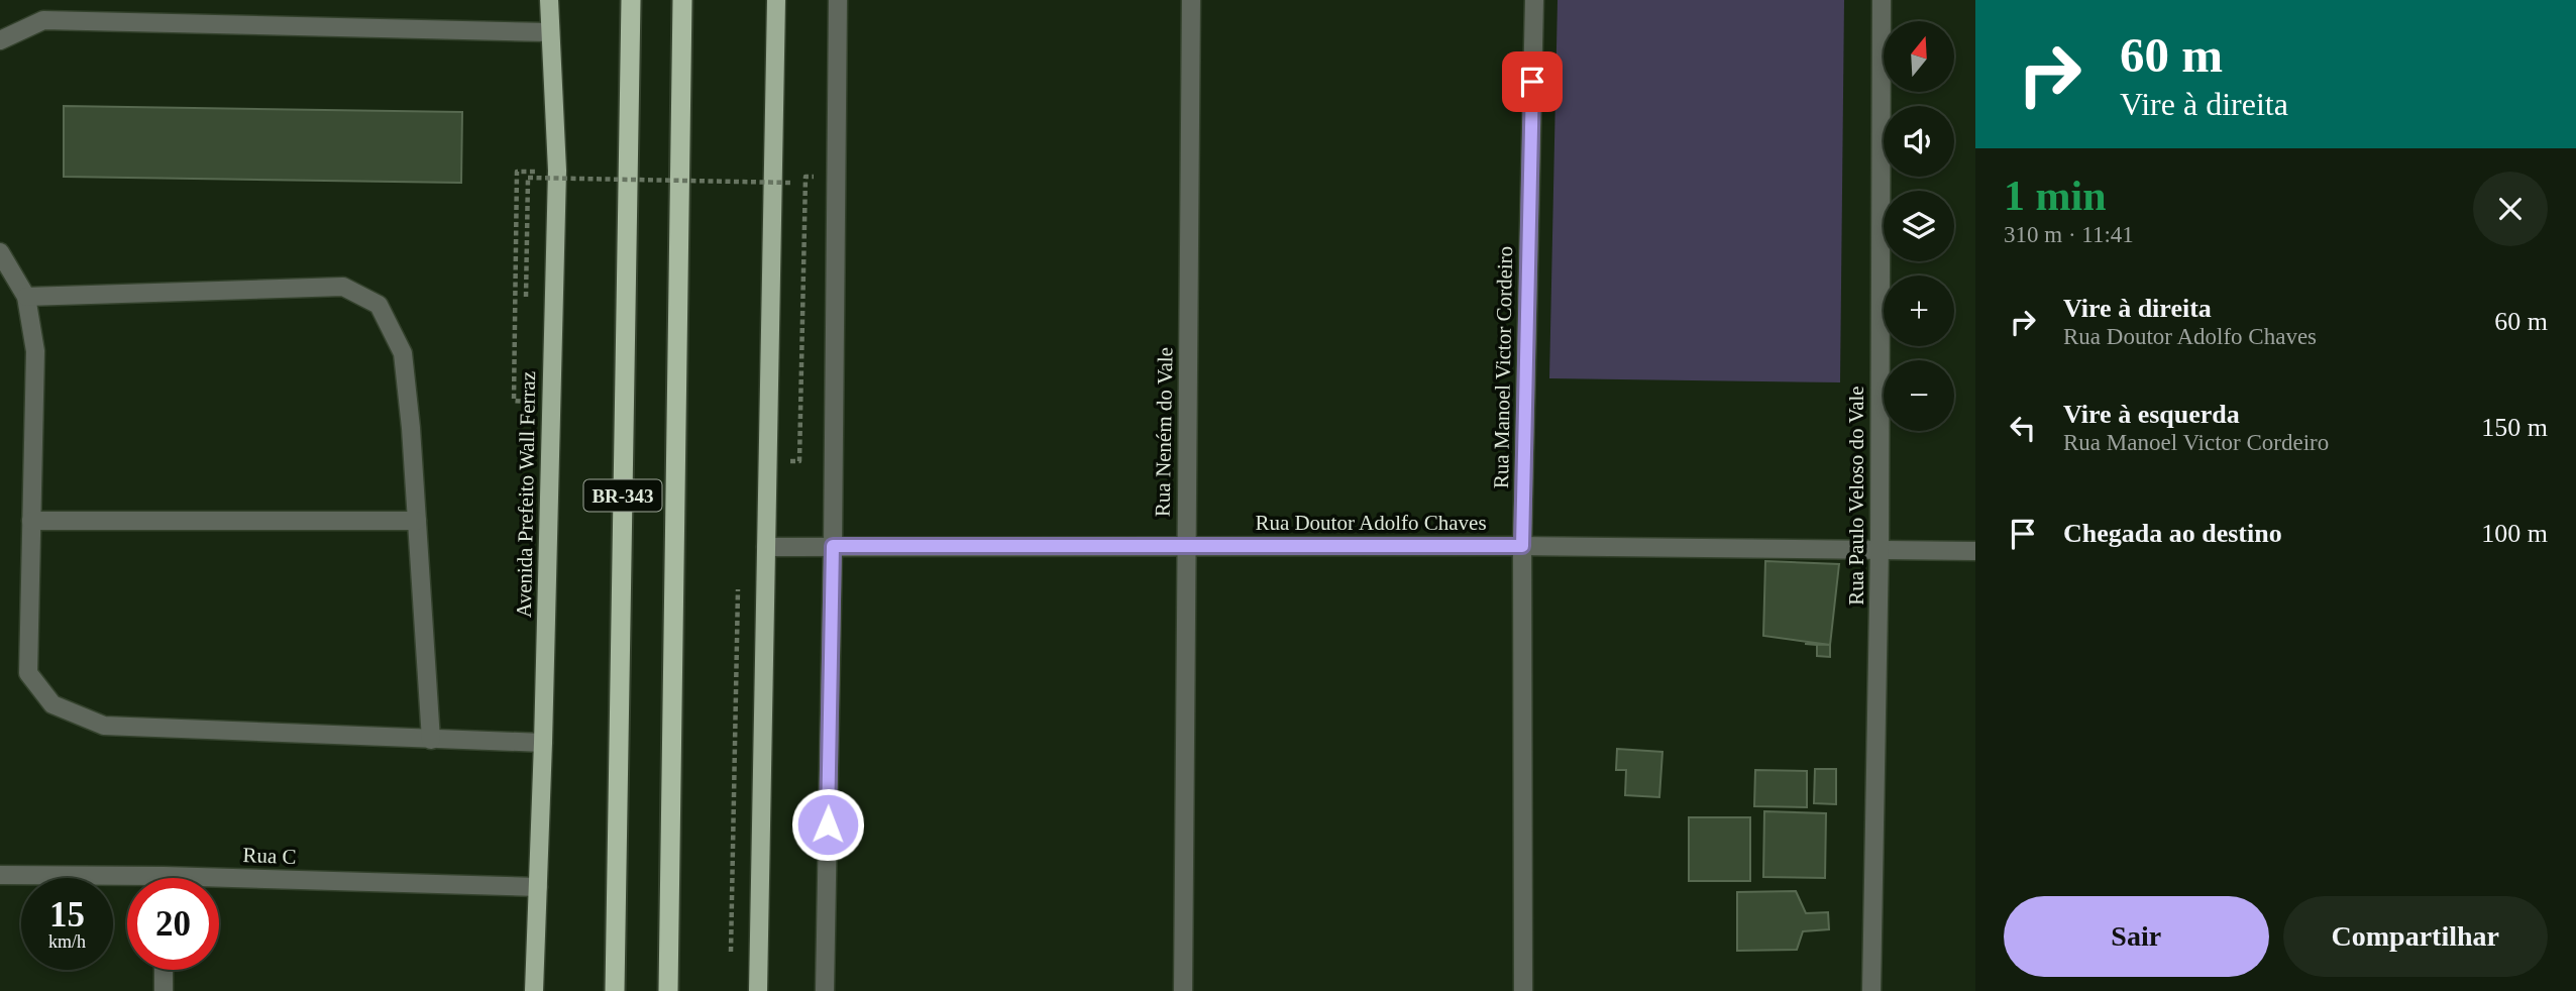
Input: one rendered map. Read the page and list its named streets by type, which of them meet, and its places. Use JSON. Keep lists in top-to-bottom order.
{
  "streets": {
    "highway": ["BR-343"],
    "main road": ["Avenida Prefeito Wall Ferraz"],
    "street": [
      "Rua Manoel Victor Cordeiro",
      "Rua Neném do Vale",
      "Rua Paulo Veloso do Vale",
      "Rua Doutor Adolfo Chaves",
      "Rua C"
    ]
  },
  "crossings": [
    ["Rua Manoel Victor Cordeiro", "Rua Doutor Adolfo Chaves"],
    ["Rua Neném do Vale", "Rua Doutor Adolfo Chaves"],
    ["Avenida Prefeito Wall Ferraz", "Rua C"],
    ["Rua Paulo Veloso do Vale", "Rua Doutor Adolfo Chaves"]
  ],
  "north": "top",
  "page": {
    "turn": ["60 m", "Vire à direita"],
    "map_buttons": ["+", "−"],
    "heading": ["1 min", "310 m · 11:41"],
    "list": [
      {
        "name": "Vire à direita",
        "note": "Rua Doutor Adolfo Chaves",
        "value": "60 m"
      },
      {
        "name": "Vire à esquerda",
        "note": "Rua Manoel Victor Cordeiro",
        "value": "150 m"
      },
      {
        "name": "Chegada ao destino",
        "value": "100 m"
      }
    ],
    "speed": "15 km/h",
    "limit": "20",
    "buttons": ["Sair", "Compartilhar"]
  }
}
